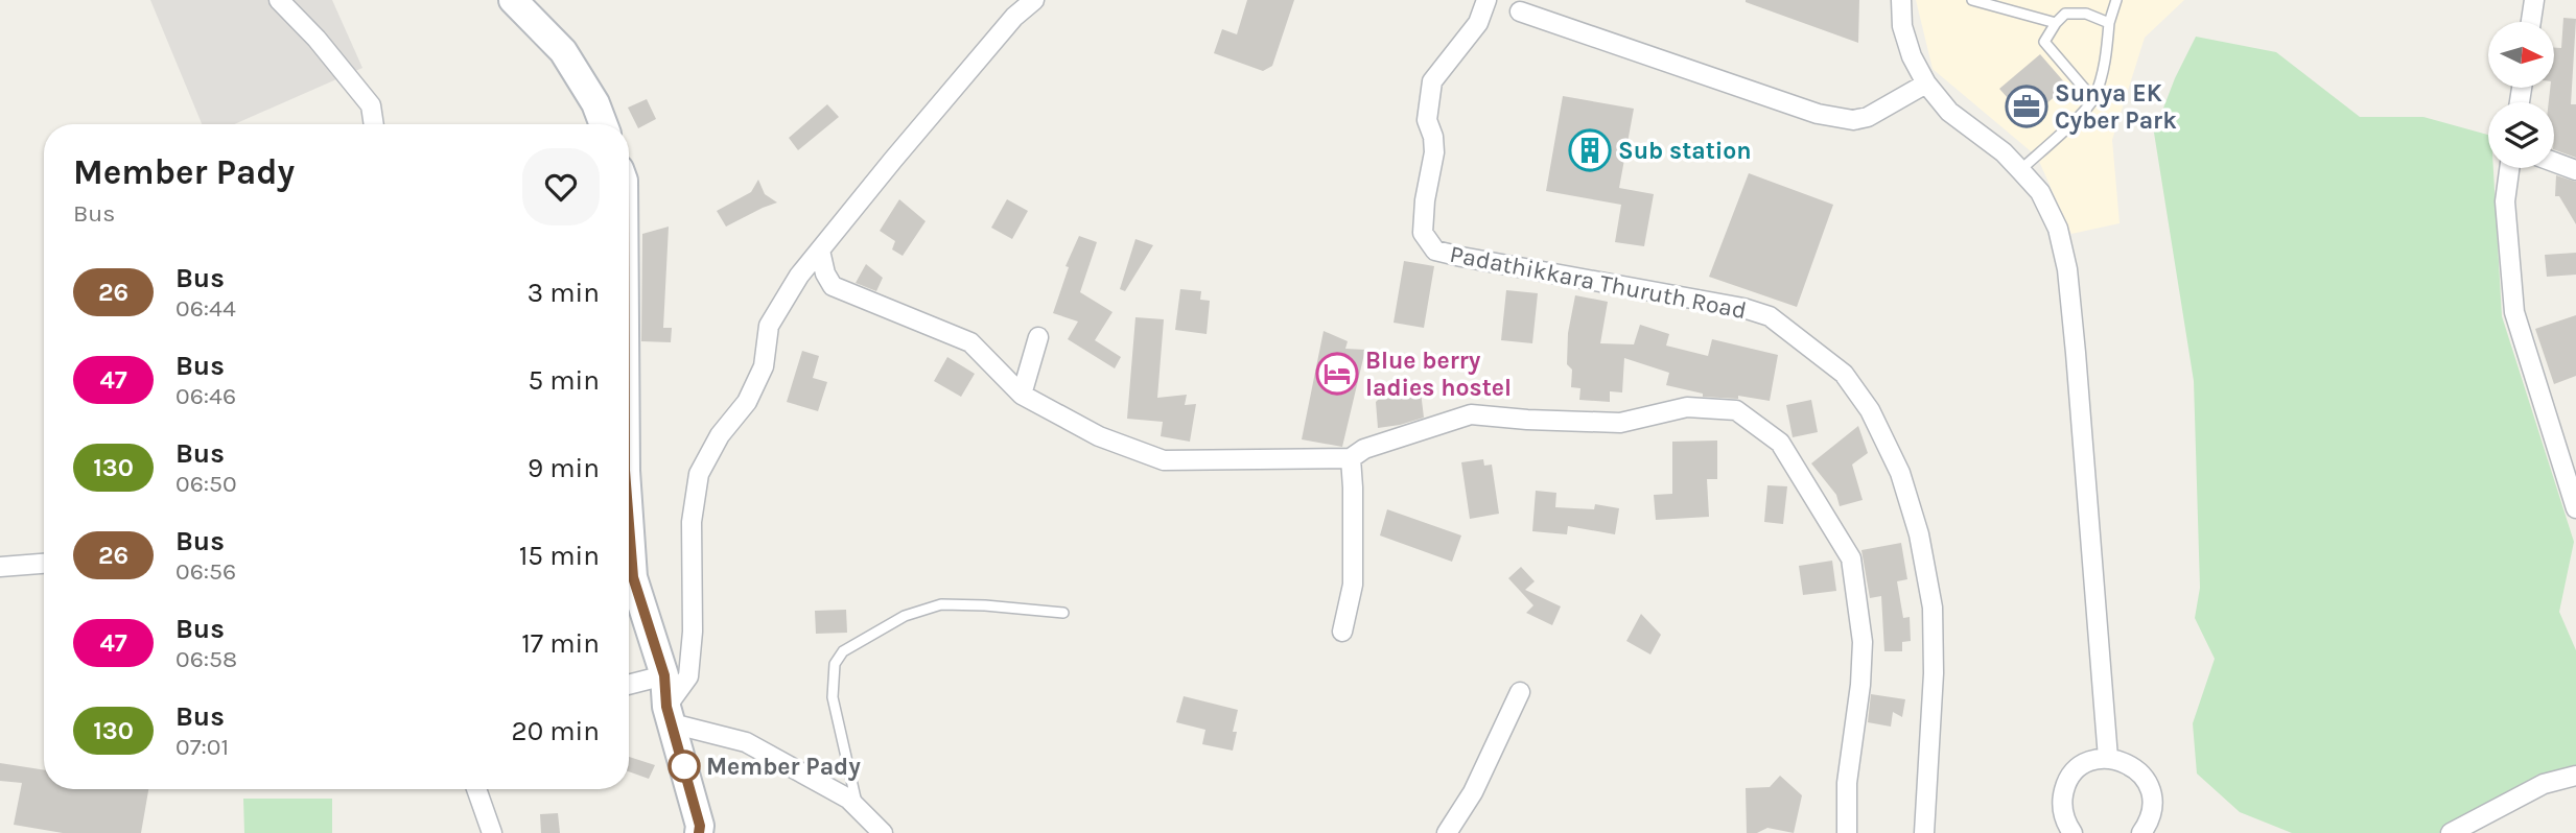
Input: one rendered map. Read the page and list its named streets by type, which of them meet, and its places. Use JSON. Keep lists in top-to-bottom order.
{
  "streets": {
    "street": ["Padathikkara Thuruth Road"]
  },
  "places": {
    "office": ["Sunya EK Cyber Park"],
    "building": ["Sub station"],
    "hotel": ["Blue berry ladies hostel"],
    "other": ["Member Pady"]
  },
  "lines": ["bus line 26"],
  "north": "right",
  "page": {
    "heading": ["Member Pady", "Bus"],
    "list": [
      {
        "mark": "26",
        "name": "Bus",
        "note": "06:44",
        "value": "3 min"
      },
      {
        "mark": "47",
        "name": "Bus",
        "note": "06:46",
        "value": "5 min"
      },
      {
        "mark": "130",
        "name": "Bus",
        "note": "06:50",
        "value": "9 min"
      },
      {
        "mark": "26",
        "name": "Bus",
        "note": "06:56",
        "value": "15 min"
      },
      {
        "mark": "47",
        "name": "Bus",
        "note": "06:58",
        "value": "17 min"
      },
      {
        "mark": "130",
        "name": "Bus",
        "note": "07:01",
        "value": "20 min"
      }
    ]
  }
}
